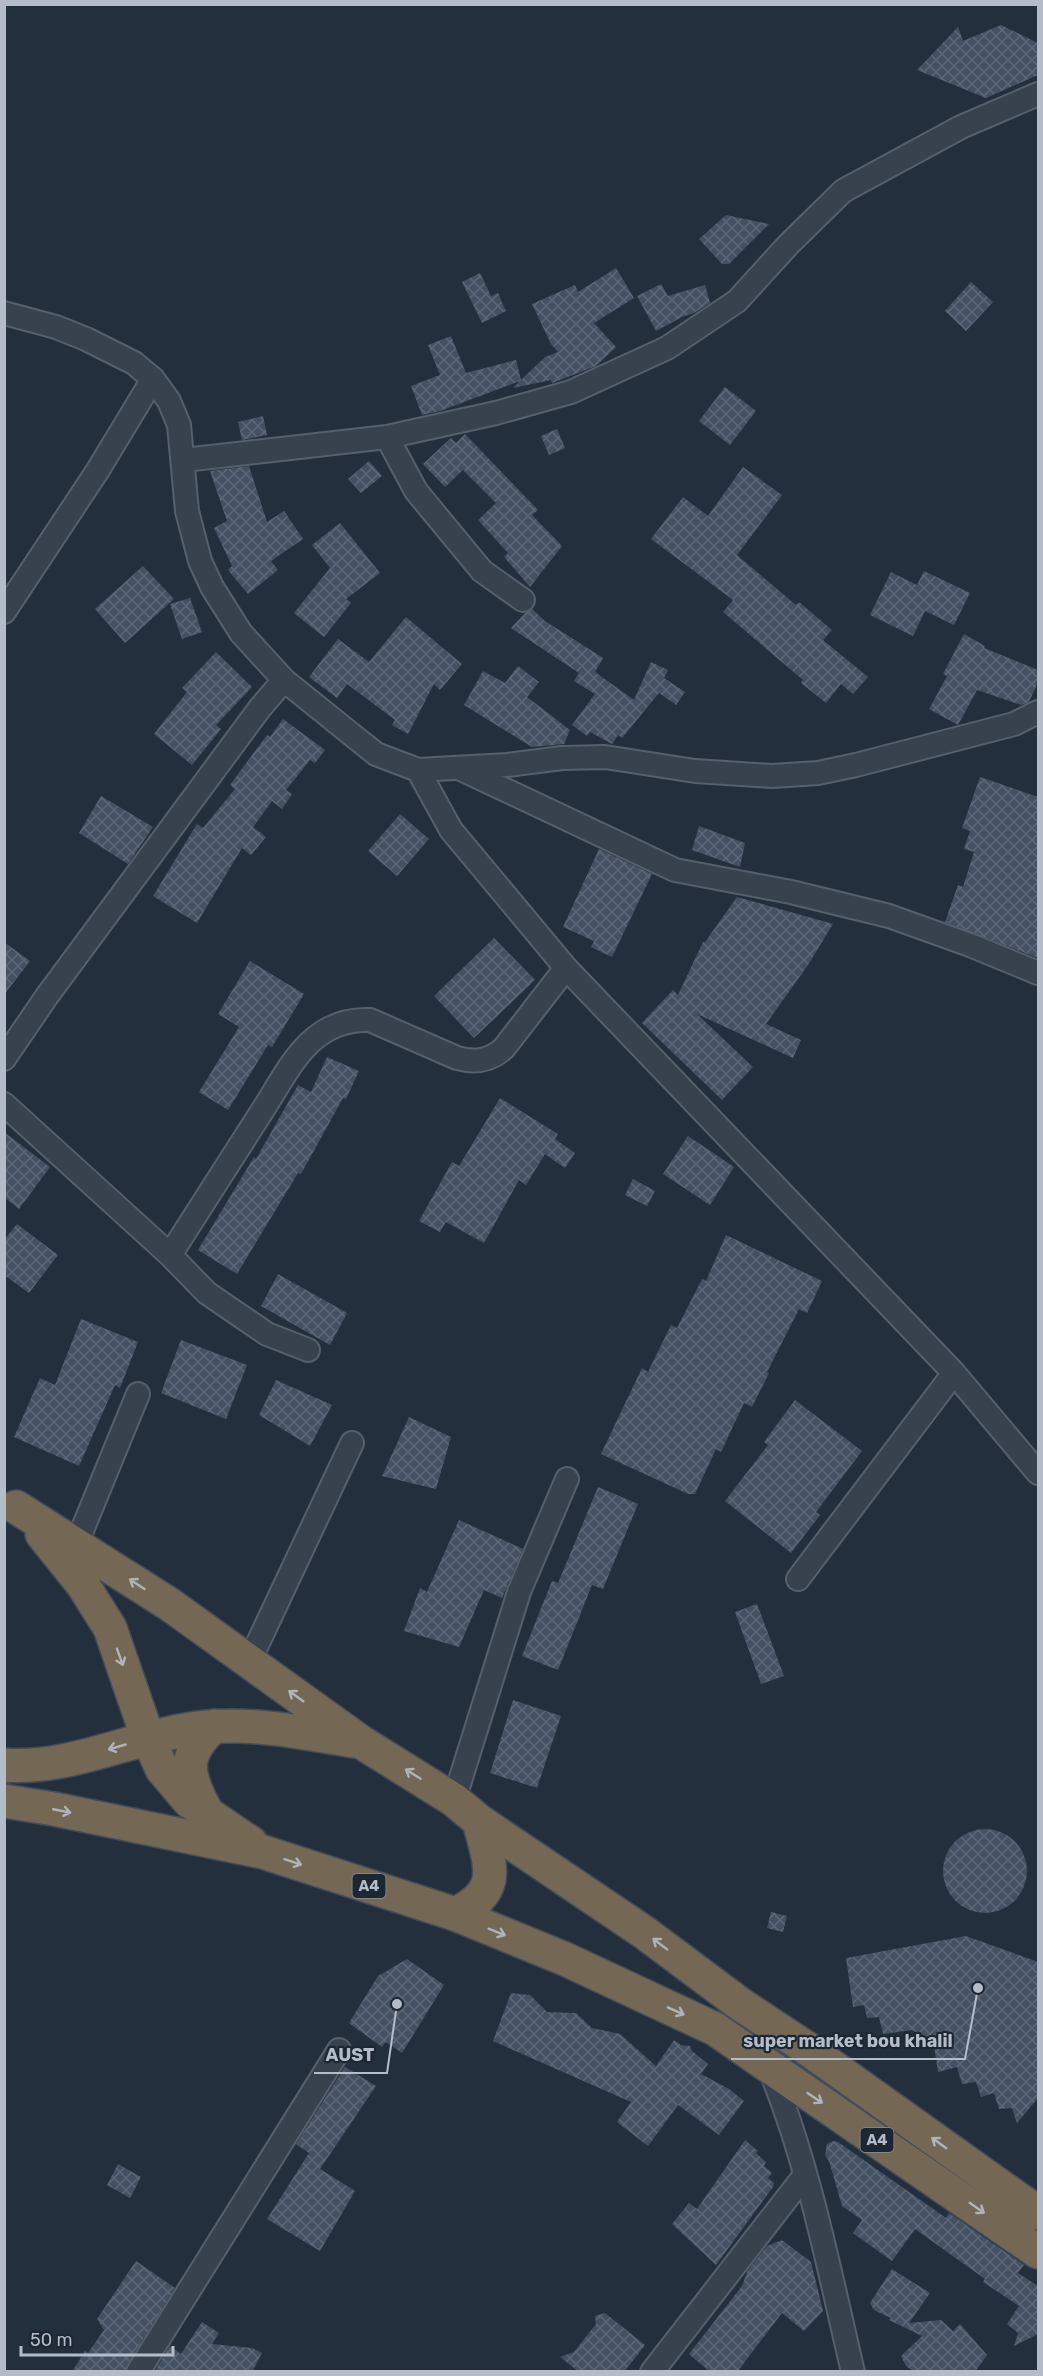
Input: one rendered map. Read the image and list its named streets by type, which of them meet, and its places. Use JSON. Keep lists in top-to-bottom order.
{
  "streets": {
    "highway": ["A4"]
  },
  "places": ["super market bou khalil", "AUST"],
  "scale_bar": "50 m"
}
